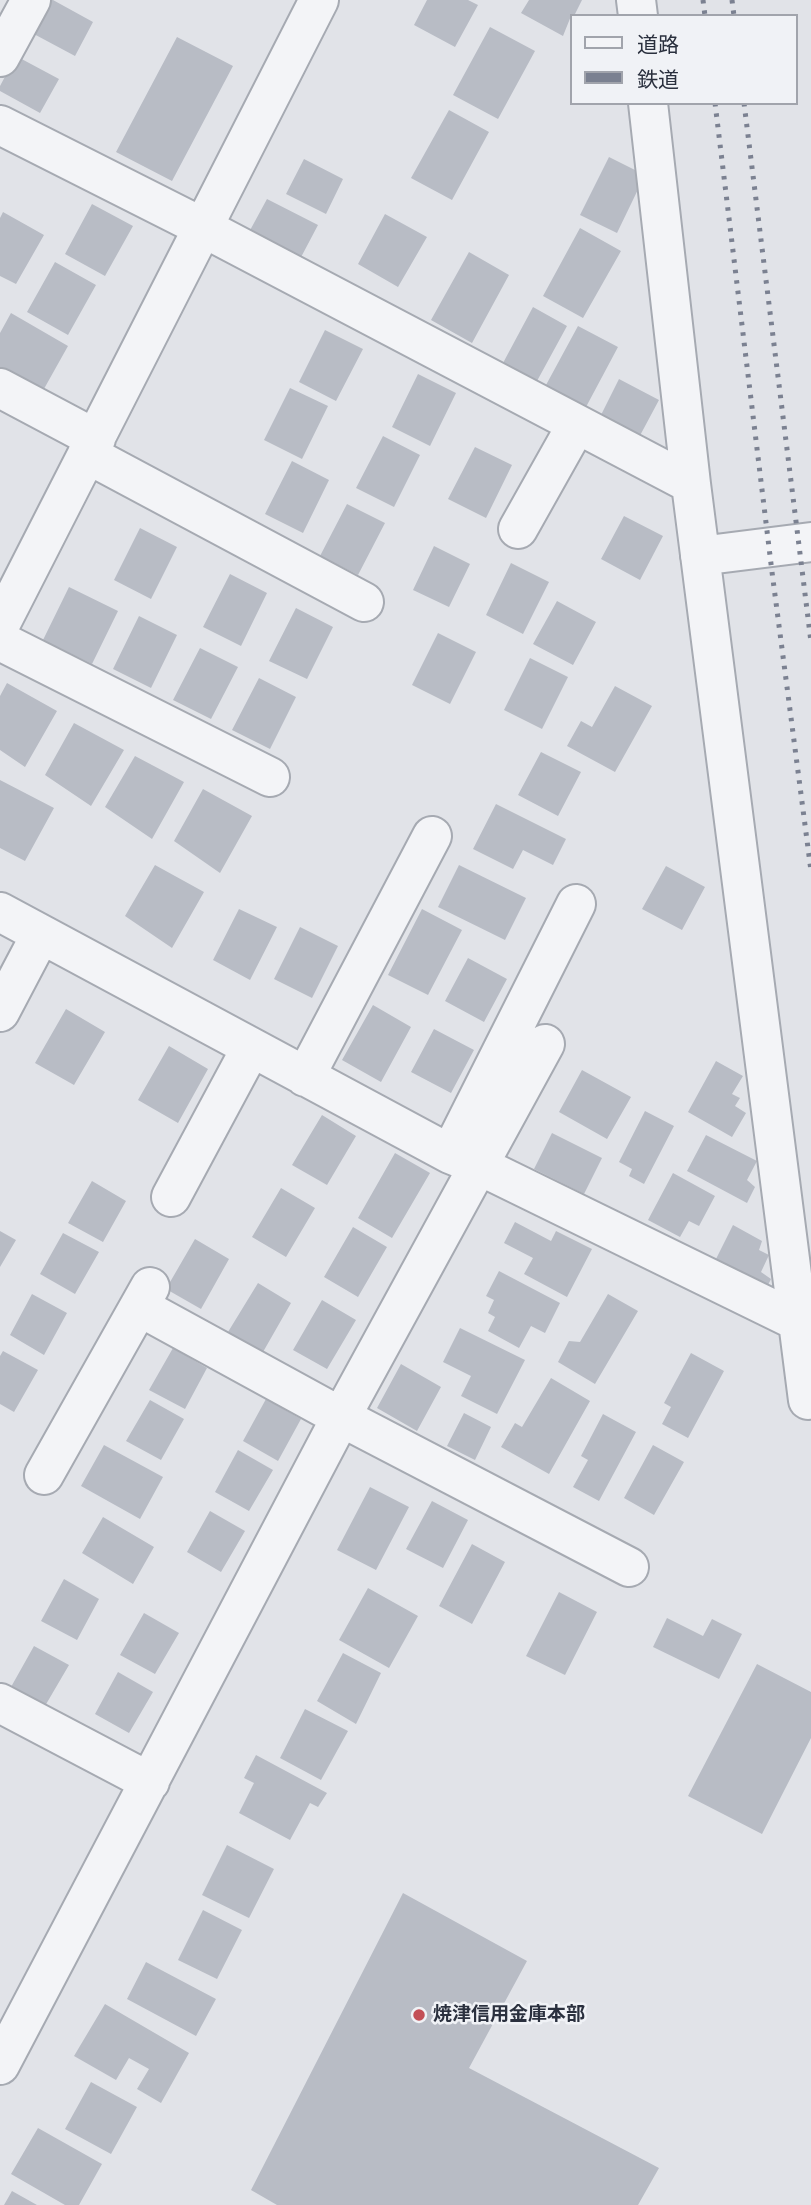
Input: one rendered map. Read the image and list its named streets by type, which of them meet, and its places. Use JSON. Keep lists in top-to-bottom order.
{
  "places": ["焼津信用金庫本部"],
  "legend": ["道路", "鉄道"]
}
